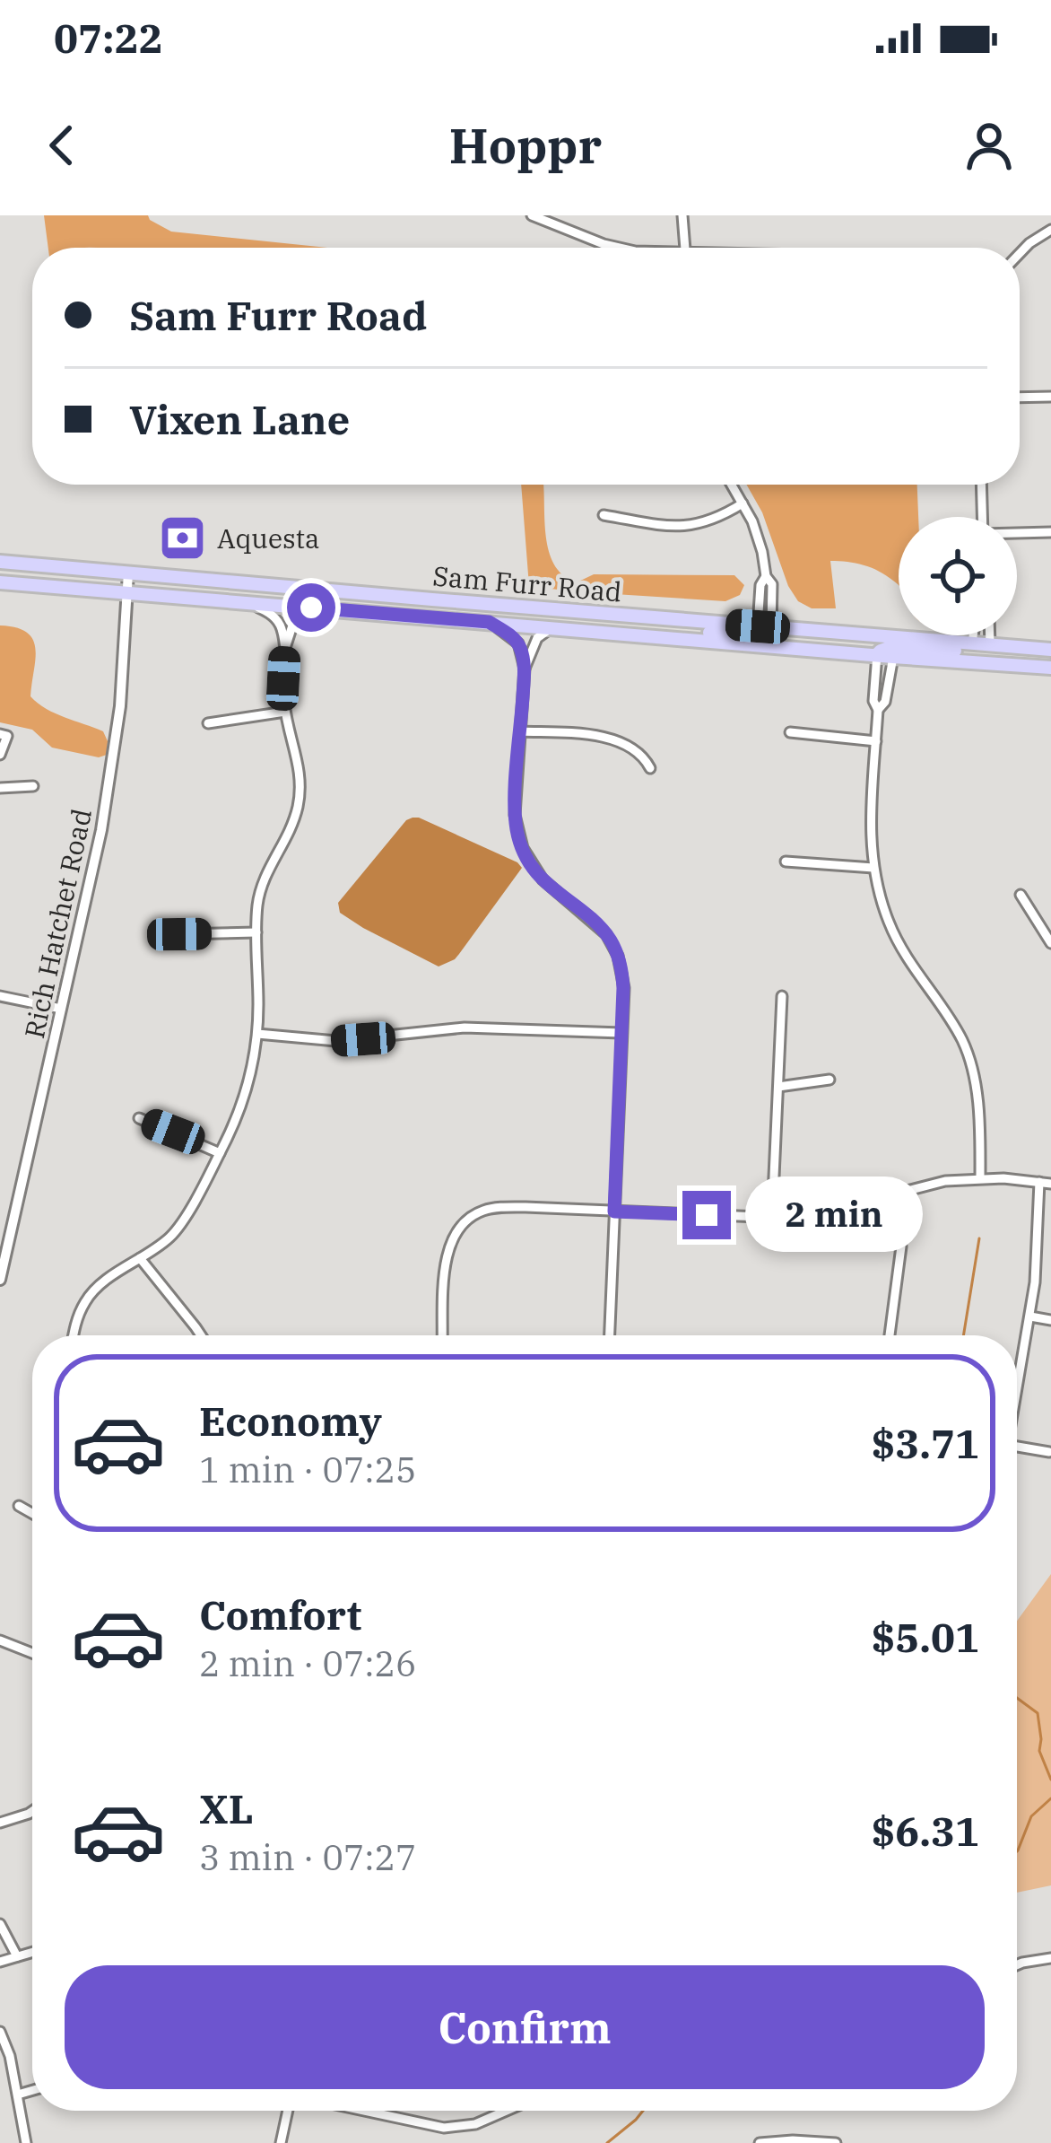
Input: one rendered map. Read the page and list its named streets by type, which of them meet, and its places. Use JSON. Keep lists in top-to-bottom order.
{
  "streets": {
    "main road": ["Sam Furr Road"],
    "street": ["Rich Hatchet Road"]
  },
  "crossings": [
    ["Sam Furr Road", "Rich Hatchet Road"]
  ],
  "places": {
    "bank": ["Aquesta"]
  },
  "page": {
    "status": "07:22",
    "header": "Hoppr",
    "banner": ["Sam Furr Road", "Vixen Lane"],
    "bubble": "2 min",
    "list": [
      {
        "name": "Economy",
        "note": "1 min · 07:25",
        "value": "$3.71"
      },
      {
        "name": "Comfort",
        "note": "2 min · 07:26",
        "value": "$5.01"
      },
      {
        "name": "XL",
        "note": "3 min · 07:27",
        "value": "$6.31"
      }
    ],
    "buttons": "Confirm"
  }
}
